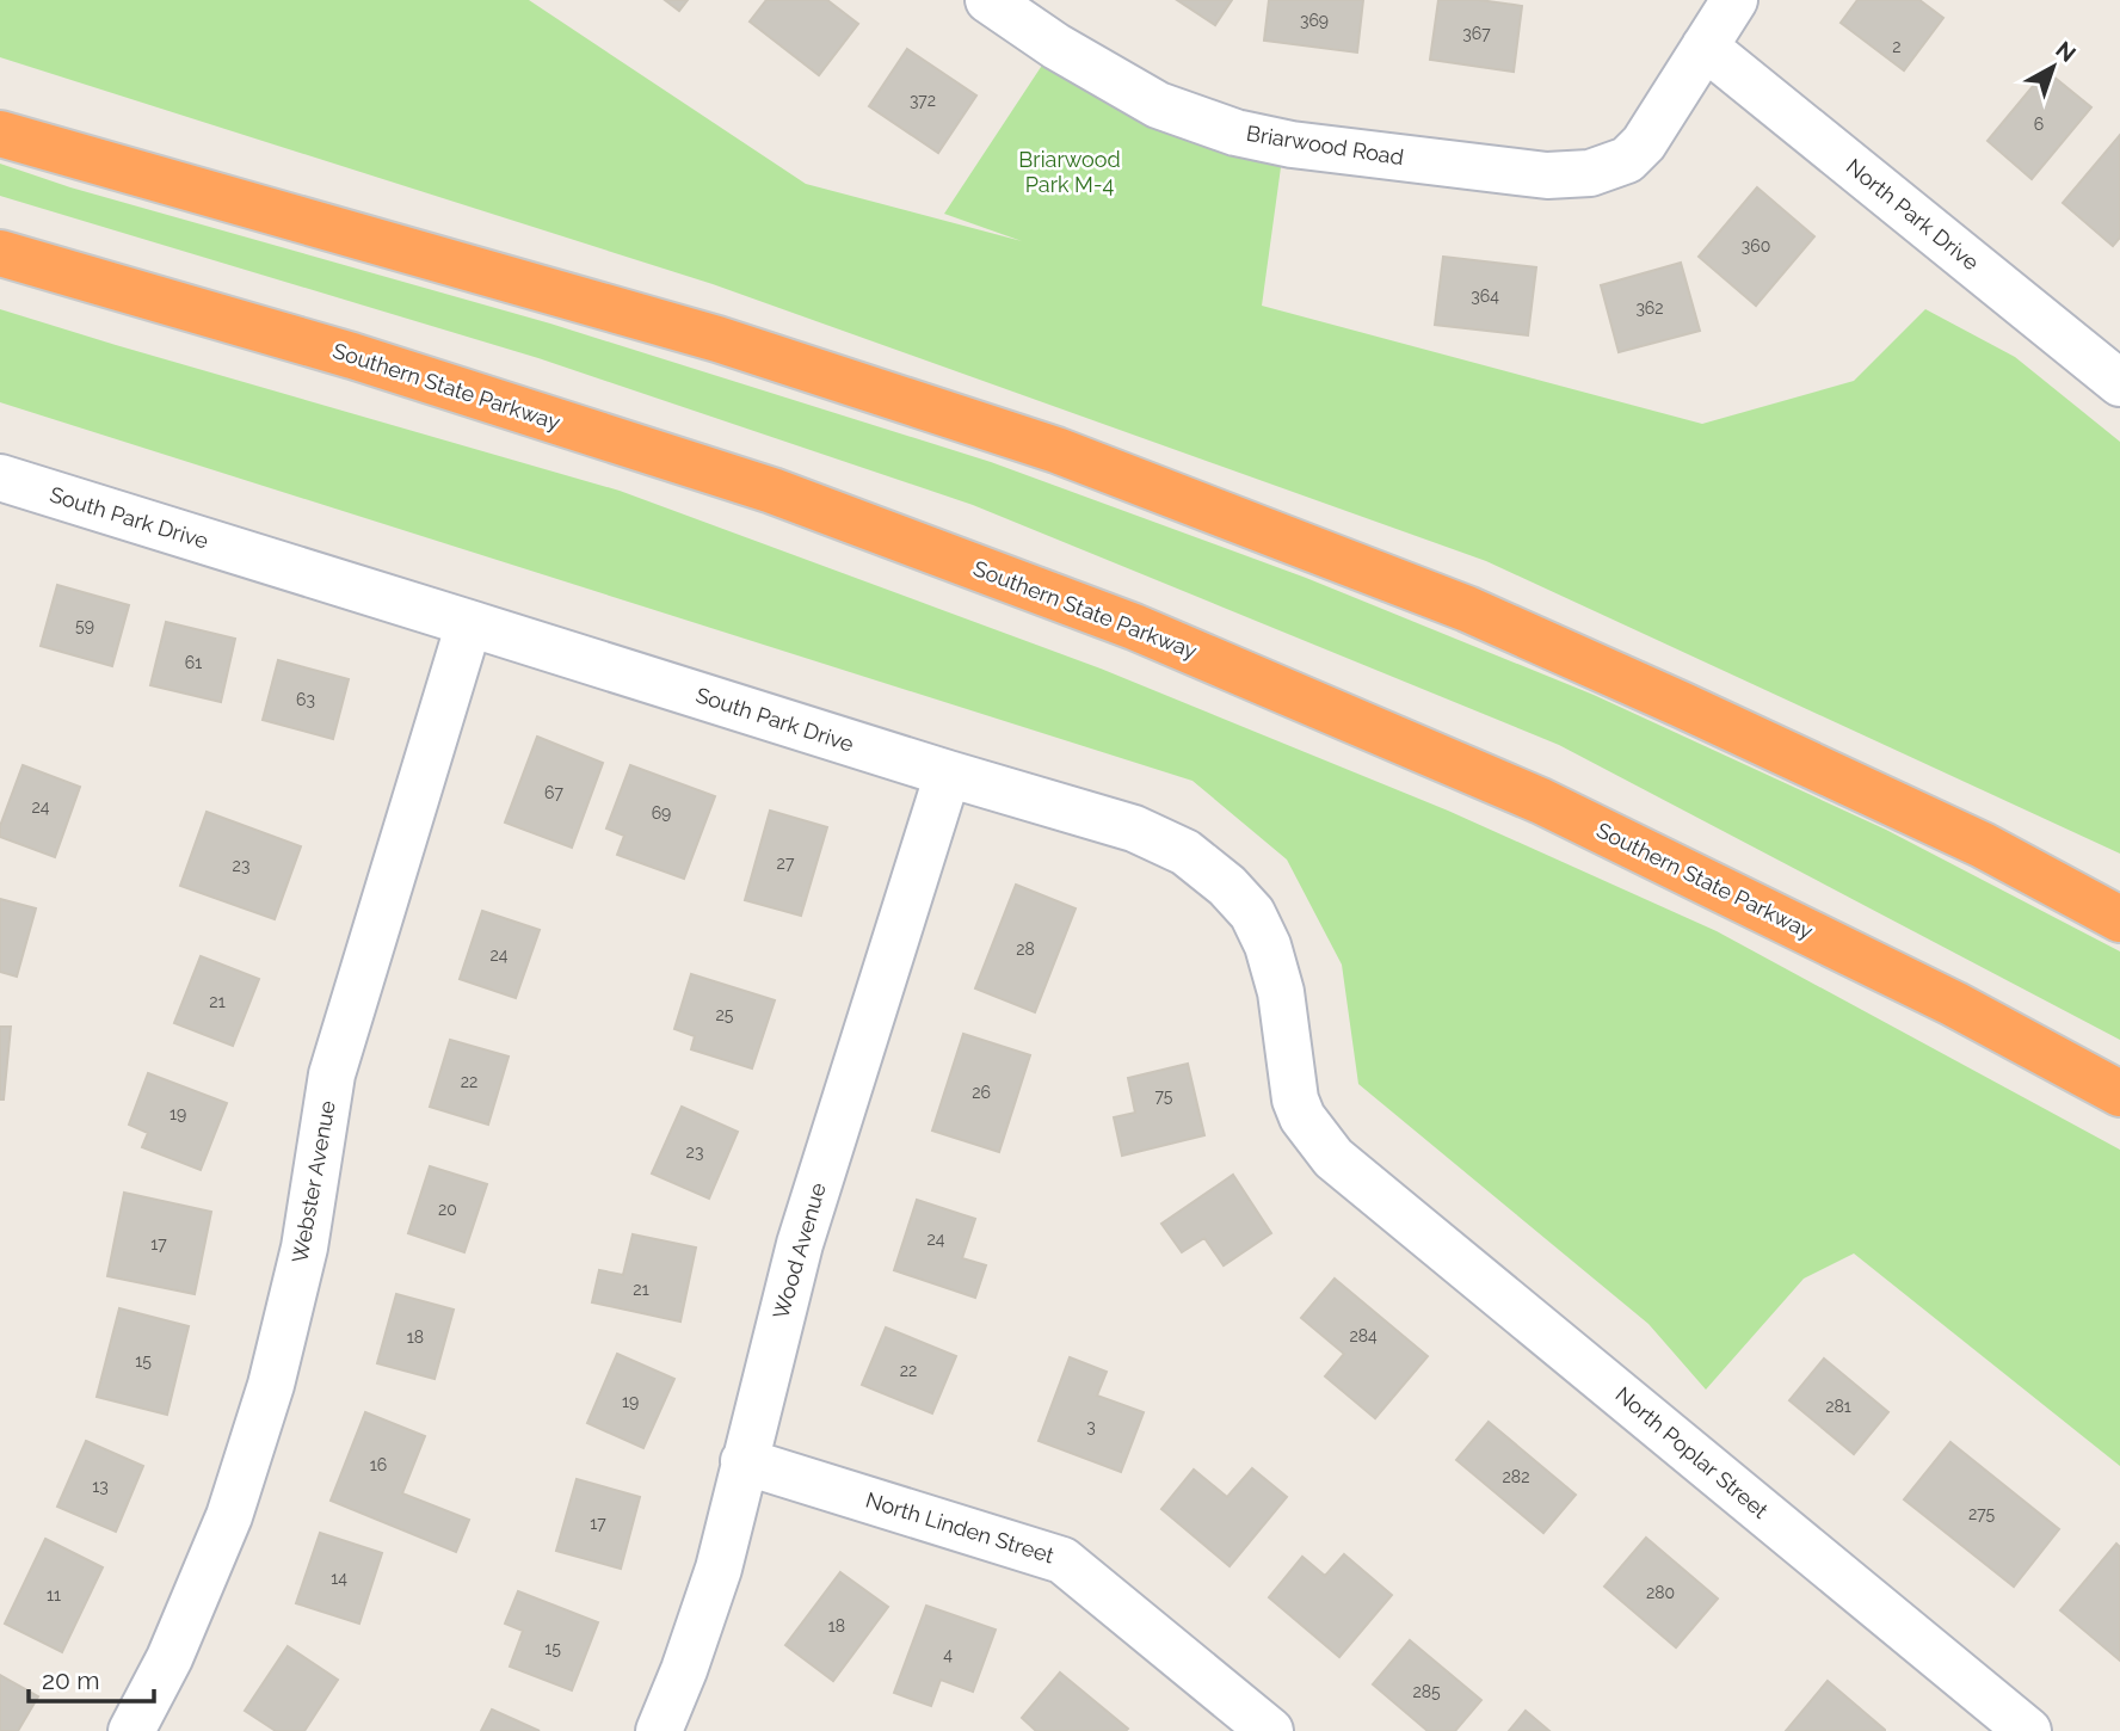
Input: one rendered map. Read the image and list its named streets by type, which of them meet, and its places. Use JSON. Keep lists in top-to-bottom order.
{
  "streets": {
    "highway": ["Southern State Parkway"],
    "street": [
      "Briarwood Road",
      "North Park Drive",
      "South Park Drive",
      "Webster Avenue",
      "Wood Avenue",
      "North Poplar Street",
      "North Linden Street"
    ]
  },
  "crossings": [
    ["Briarwood Road", "North Park Drive"],
    ["South Park Drive", "Webster Avenue"],
    ["South Park Drive", "Wood Avenue"],
    ["South Park Drive", "North Poplar Street"],
    ["Wood Avenue", "North Linden Street"]
  ],
  "parks": ["Briarwood Park M-4"],
  "house_numbers": [
    "369",
    "367",
    "2",
    "372",
    "6",
    "360",
    "364",
    "362",
    "59",
    "61",
    "63",
    "67",
    "24",
    "69",
    "27",
    "23",
    "28",
    "24",
    "21",
    "25",
    "22",
    "26",
    "75",
    "19",
    "23",
    "20",
    "24",
    "17",
    "21",
    "284",
    "18",
    "15",
    "22",
    "19",
    "281",
    "3",
    "16",
    "282",
    "13",
    "275",
    "17",
    "14",
    "280",
    "11",
    "18",
    "15",
    "4",
    "285"
  ],
  "scale_bar": "20 m",
  "north": "top right"
}
